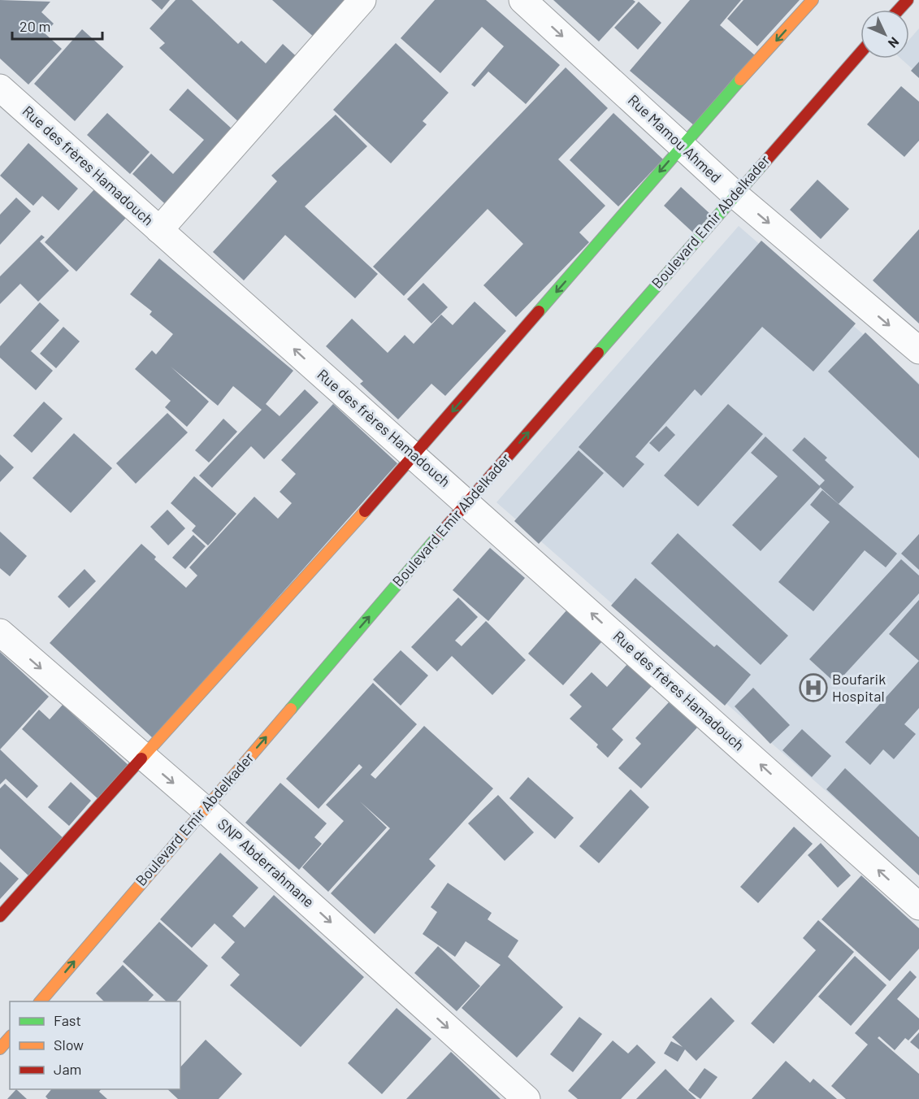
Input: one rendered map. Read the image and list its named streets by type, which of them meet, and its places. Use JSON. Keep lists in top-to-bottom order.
{
  "streets": {
    "street": [
      "Rue Mamou Ahmed",
      "Rue des frères Hamadouch",
      "Boulevard Emir Abdelkader",
      "SNP Abderrahmane"
    ]
  },
  "crossings": [
    ["Rue Mamou Ahmed", "Boulevard Emir Abdelkader"],
    ["Rue des frères Hamadouch", "Boulevard Emir Abdelkader"],
    ["Boulevard Emir Abdelkader", "SNP Abderrahmane"]
  ],
  "one_way": ["Rue Mamou Ahmed", "Rue des frères Hamadouch", "SNP Abderrahmane"],
  "places": {
    "hospital": ["Boufarik Hospital"]
  },
  "legend": ["Fast", "Slow", "Jam"],
  "scale_bar": "20 m",
  "north": "bottom right"
}
